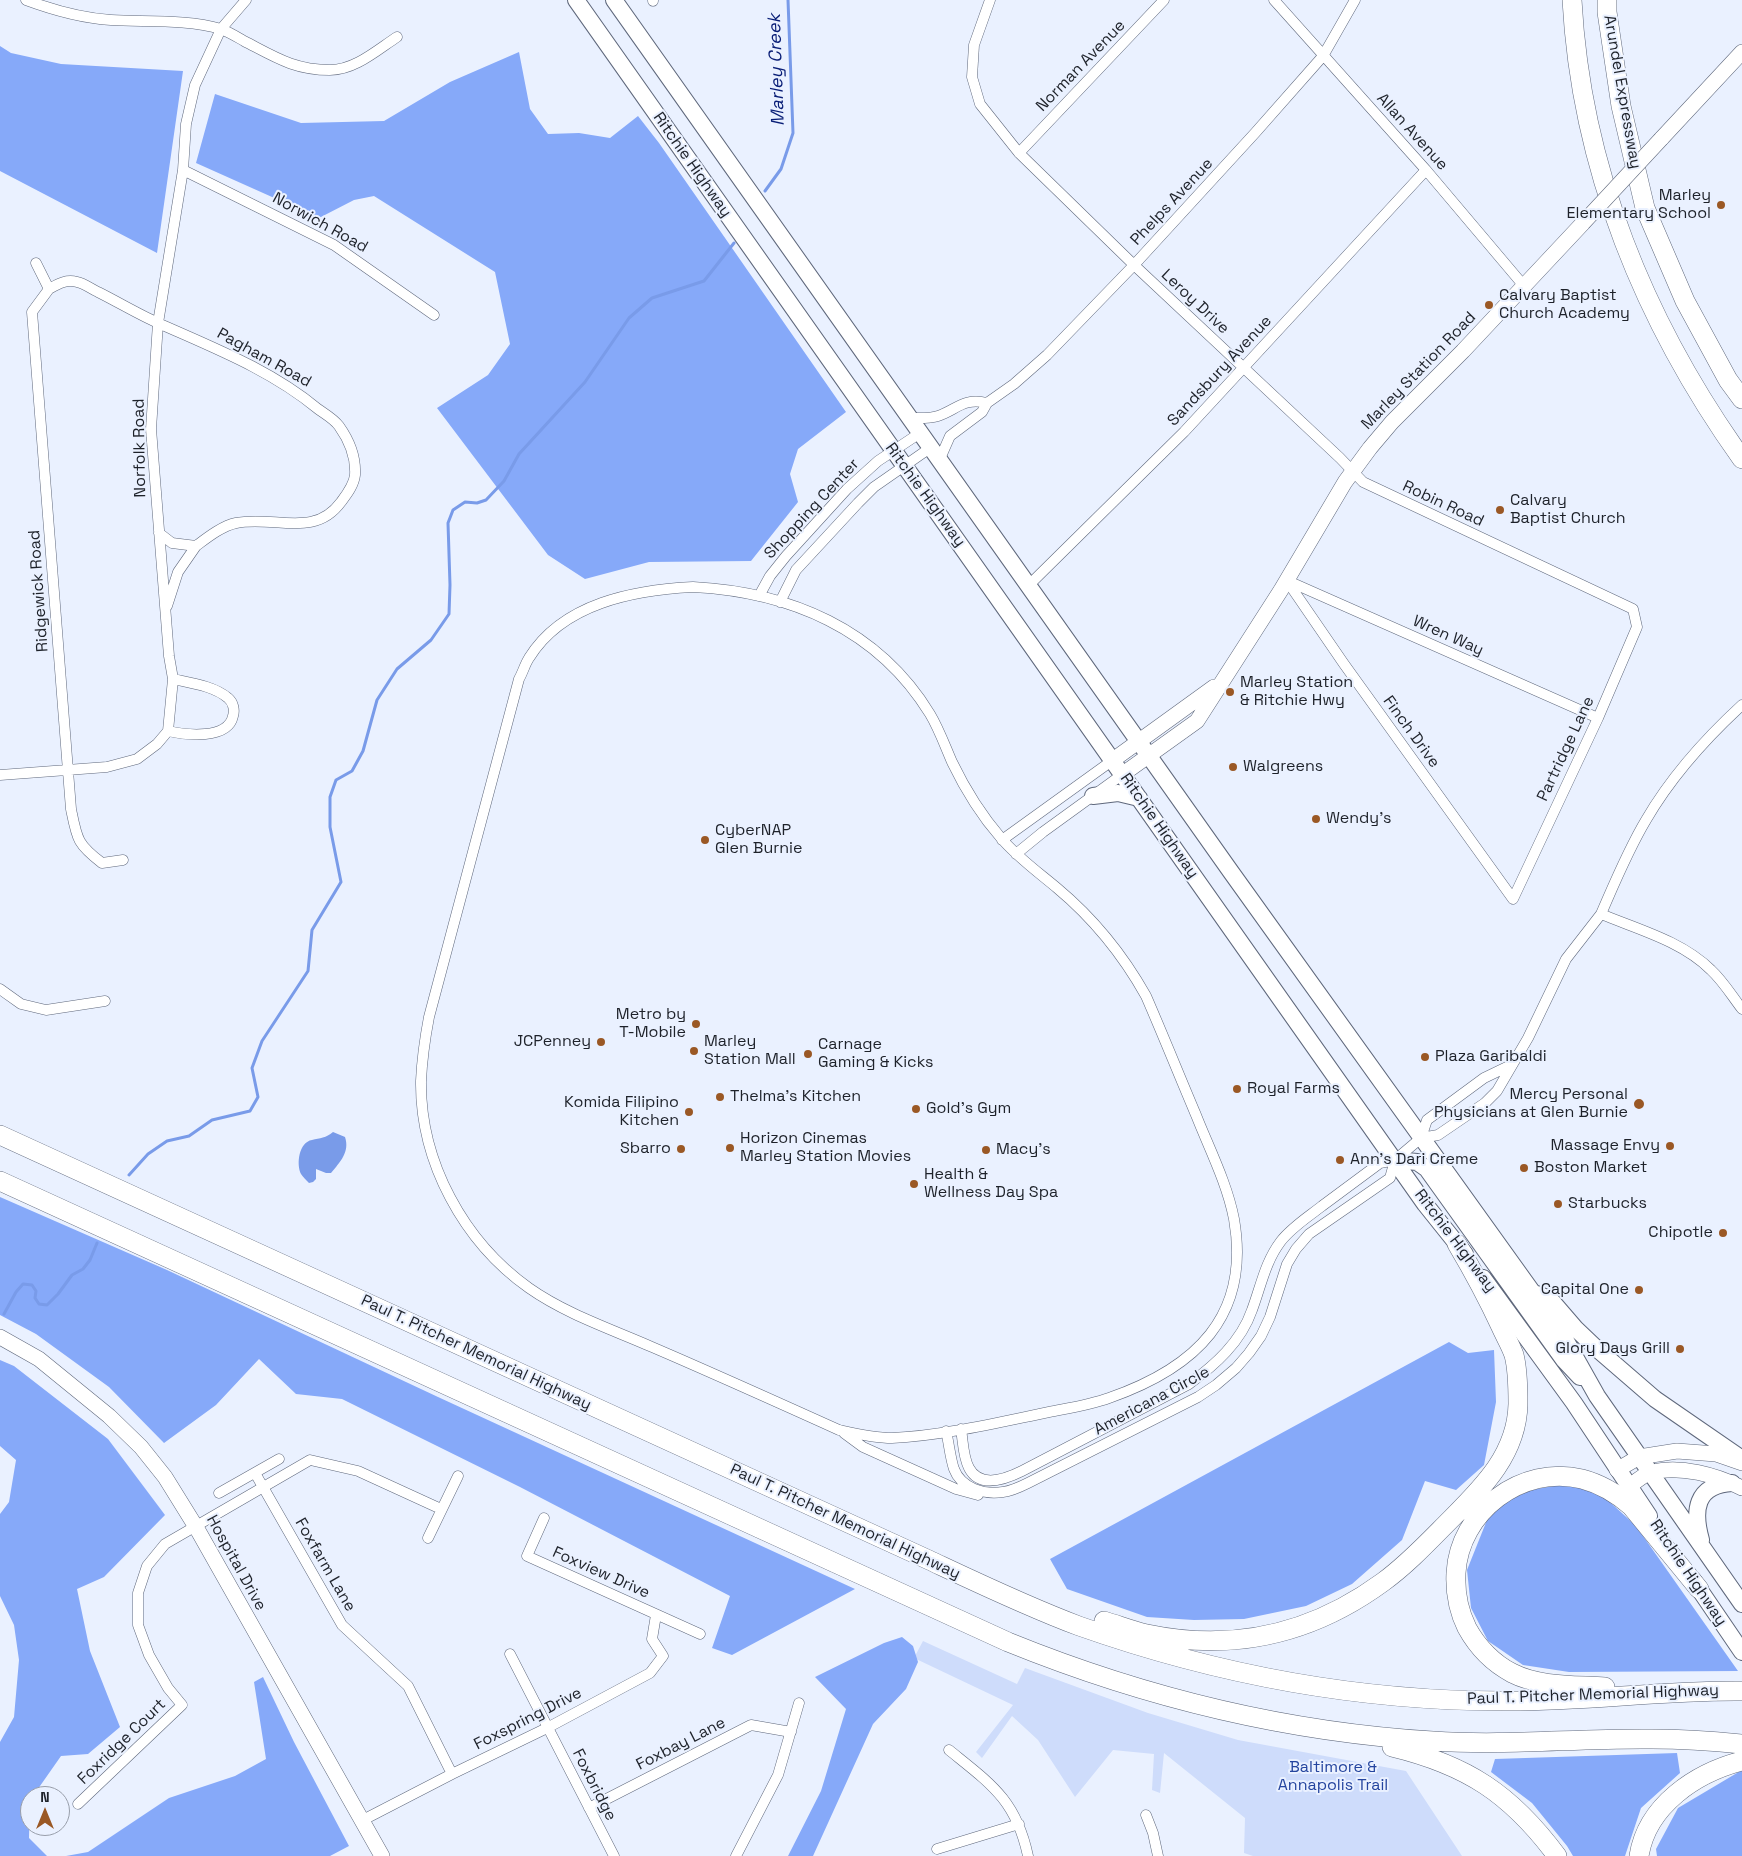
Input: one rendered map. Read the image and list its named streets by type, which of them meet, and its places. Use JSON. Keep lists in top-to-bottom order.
{
  "streets": {
    "highway": ["Arundel Expressway", "Paul T. Pitcher Memorial Highway"],
    "main road": ["Ritchie Highway", "Marley Station Road", "Hospital Drive"],
    "street": [
      "Norman Avenue",
      "Allan Avenue",
      "Phelps Avenue",
      "Norwich Road",
      "Leroy Drive",
      "Pagham Road",
      "Sandsbury Avenue",
      "Norfolk Road",
      "Robin Road",
      "Shopping Center",
      "Ridgewick Road",
      "Wren Way",
      "Finch Drive",
      "Partridge Lane",
      "Americana Circle",
      "Foxfarm Lane",
      "Foxview Drive",
      "Foxspring Drive",
      "Foxridge Court",
      "Foxbay Lane",
      "Foxbridge"
    ]
  },
  "crossings": [
    ["Norman Avenue", "Leroy Drive"],
    ["Allan Avenue", "Phelps Avenue"],
    ["Allan Avenue", "Sandsbury Avenue"],
    ["Allan Avenue", "Marley Station Road"],
    ["Ritchie Highway", "Phelps Avenue"],
    ["Ritchie Highway", "Sandsbury Avenue"],
    ["Ritchie Highway", "Marley Station Road"],
    ["Ritchie Highway", "Shopping Center"],
    ["Ritchie Highway", "Americana Circle"],
    ["Phelps Avenue", "Leroy Drive"],
    ["Phelps Avenue", "Shopping Center"],
    ["Norwich Road", "Norfolk Road"],
    ["Leroy Drive", "Sandsbury Avenue"],
    ["Leroy Drive", "Marley Station Road"],
    ["Leroy Drive", "Robin Road"],
    ["Pagham Road", "Norfolk Road"],
    ["Marley Station Road", "Robin Road"],
    ["Marley Station Road", "Wren Way"],
    ["Marley Station Road", "Finch Drive"],
    ["Robin Road", "Partridge Lane"],
    ["Wren Way", "Finch Drive"],
    ["Wren Way", "Partridge Lane"],
    ["Finch Drive", "Partridge Lane"],
    ["Hospital Drive", "Foxspring Drive"],
    ["Hospital Drive", "Foxridge Court"],
    ["Foxfarm Lane", "Foxspring Drive"],
    ["Foxview Drive", "Foxspring Drive"],
    ["Foxspring Drive", "Foxbridge"],
    ["Foxbay Lane", "Foxbridge"]
  ],
  "water": ["Marley Creek"],
  "parks": ["Baltimore & Annapolis Trail"],
  "places": [
    "Marley Elementary School",
    "Calvary Baptist Church Academy",
    "Calvary Baptist Church",
    "Marley Station & Ritchie Hwy",
    "Walgreens",
    "Wendy's",
    "CyberNAP Glen Burnie",
    "Metro by T-Mobile",
    "JCPenney",
    "Marley Station Mall",
    "Carnage Gaming & Kicks",
    "Plaza Garibaldi",
    "Royal Farms",
    "Thelma's Kitchen",
    "Mercy Personal Physicians at Glen Burnie",
    "Gold's Gym",
    "Komida Filipino Kitchen",
    "Massage Envy",
    "Horizon Cinemas Marley Station Movies",
    "Sbarro",
    "Macy's",
    "Ann's Dari Creme",
    "Boston Market",
    "Health & Wellness Day Spa",
    "Starbucks",
    "Chipotle",
    "Capital One",
    "Glory Days Grill"
  ],
  "north": "top"
}
